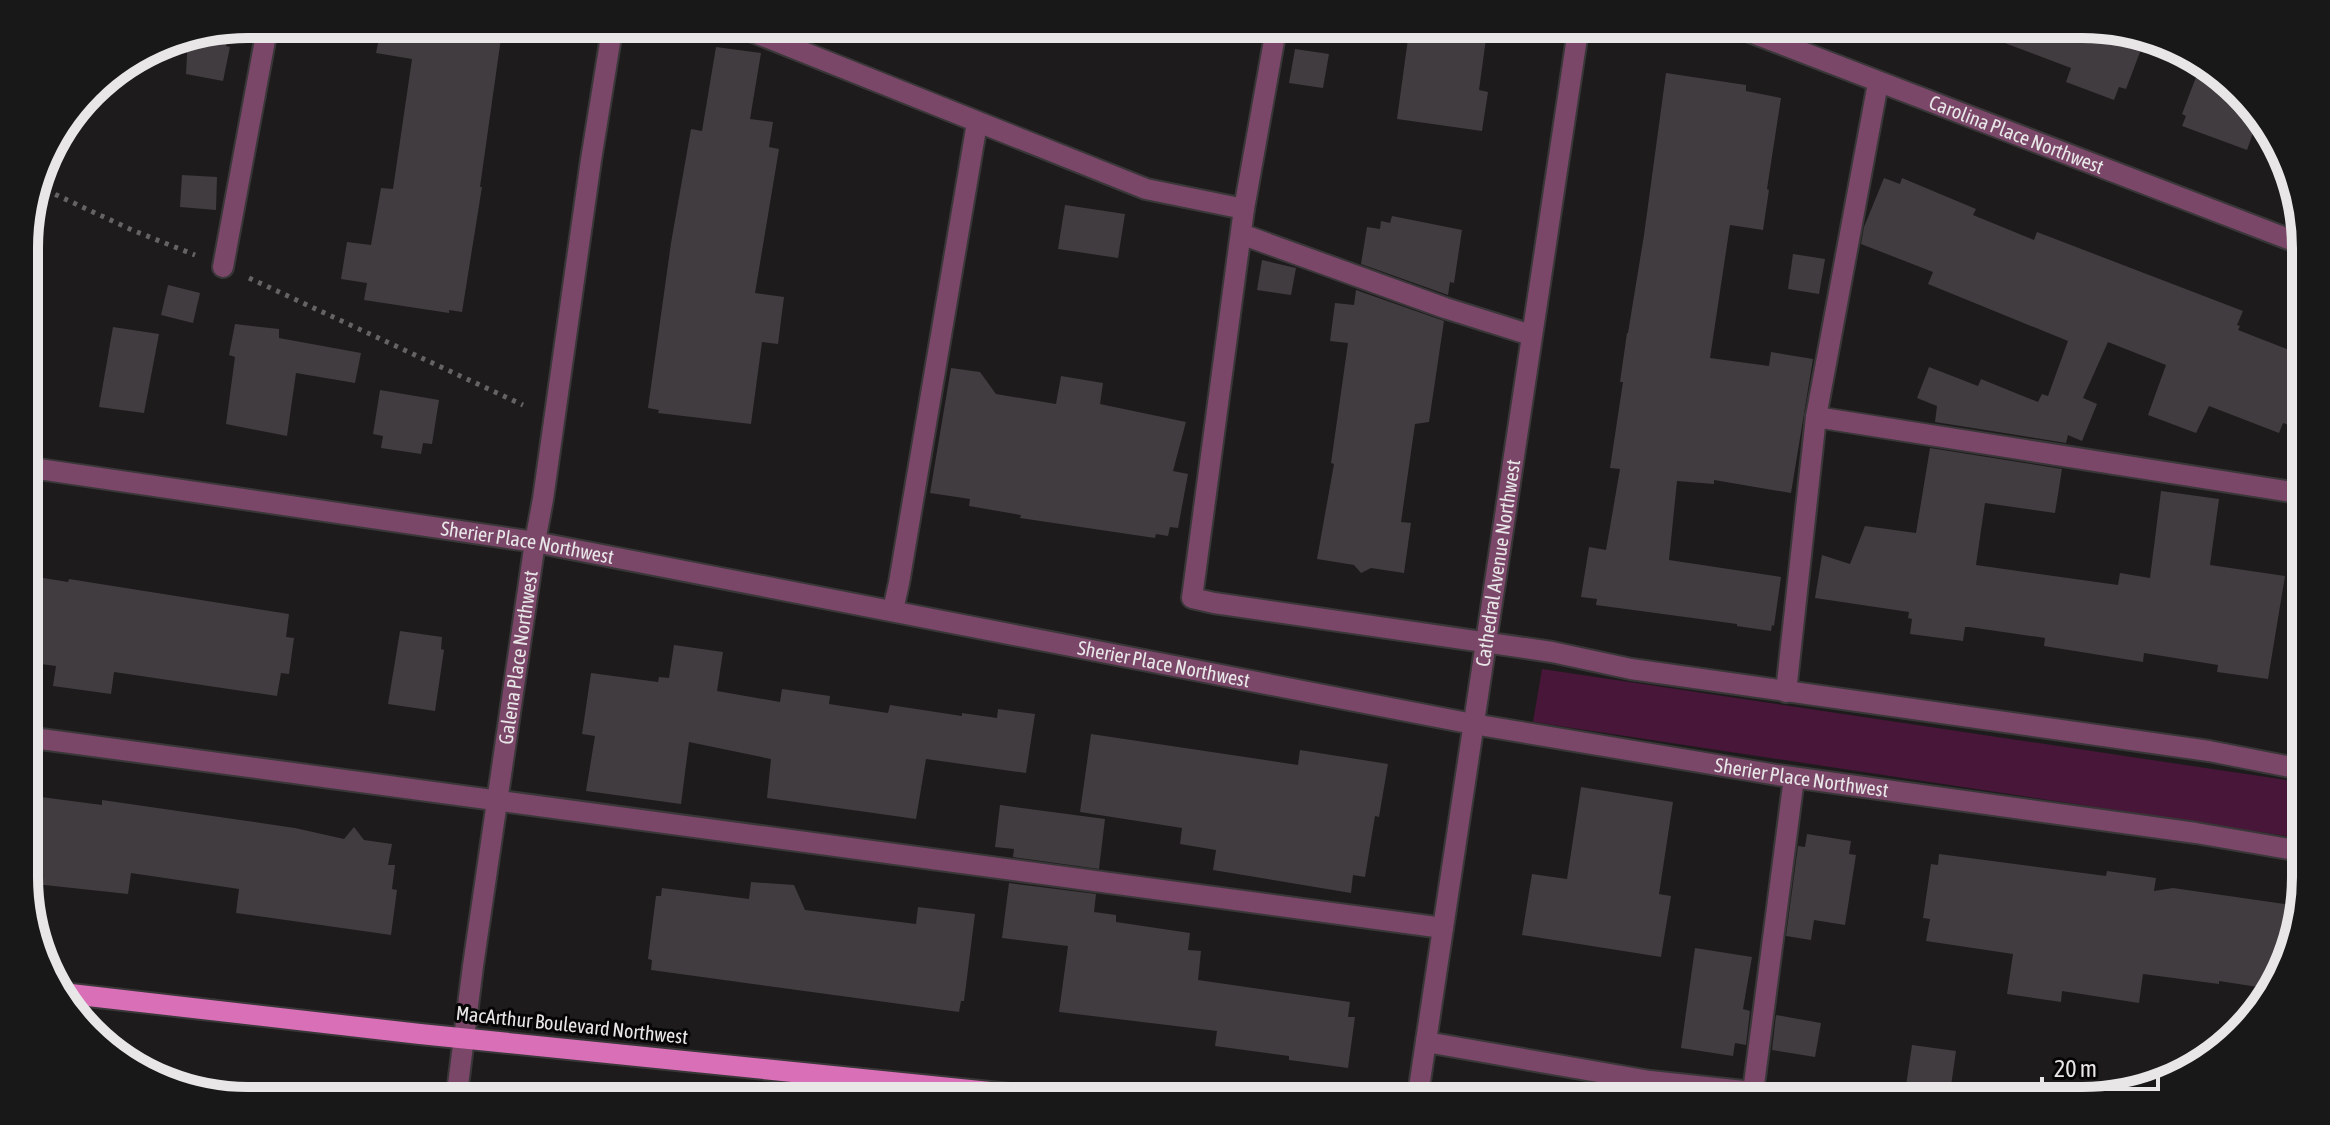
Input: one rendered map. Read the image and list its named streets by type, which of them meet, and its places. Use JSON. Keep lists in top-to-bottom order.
{
  "streets": {
    "main road": ["MacArthur Boulevard Northwest"],
    "street": [
      "Carolina Place Northwest",
      "Sherier Place Northwest",
      "Cathedral Avenue Northwest",
      "Galena Place Northwest"
    ]
  },
  "crossings": [
    ["Sherier Place Northwest", "Cathedral Avenue Northwest"],
    ["Sherier Place Northwest", "Galena Place Northwest"],
    ["Galena Place Northwest", "MacArthur Boulevard Northwest"]
  ],
  "scale_bar": "20 m"
}
